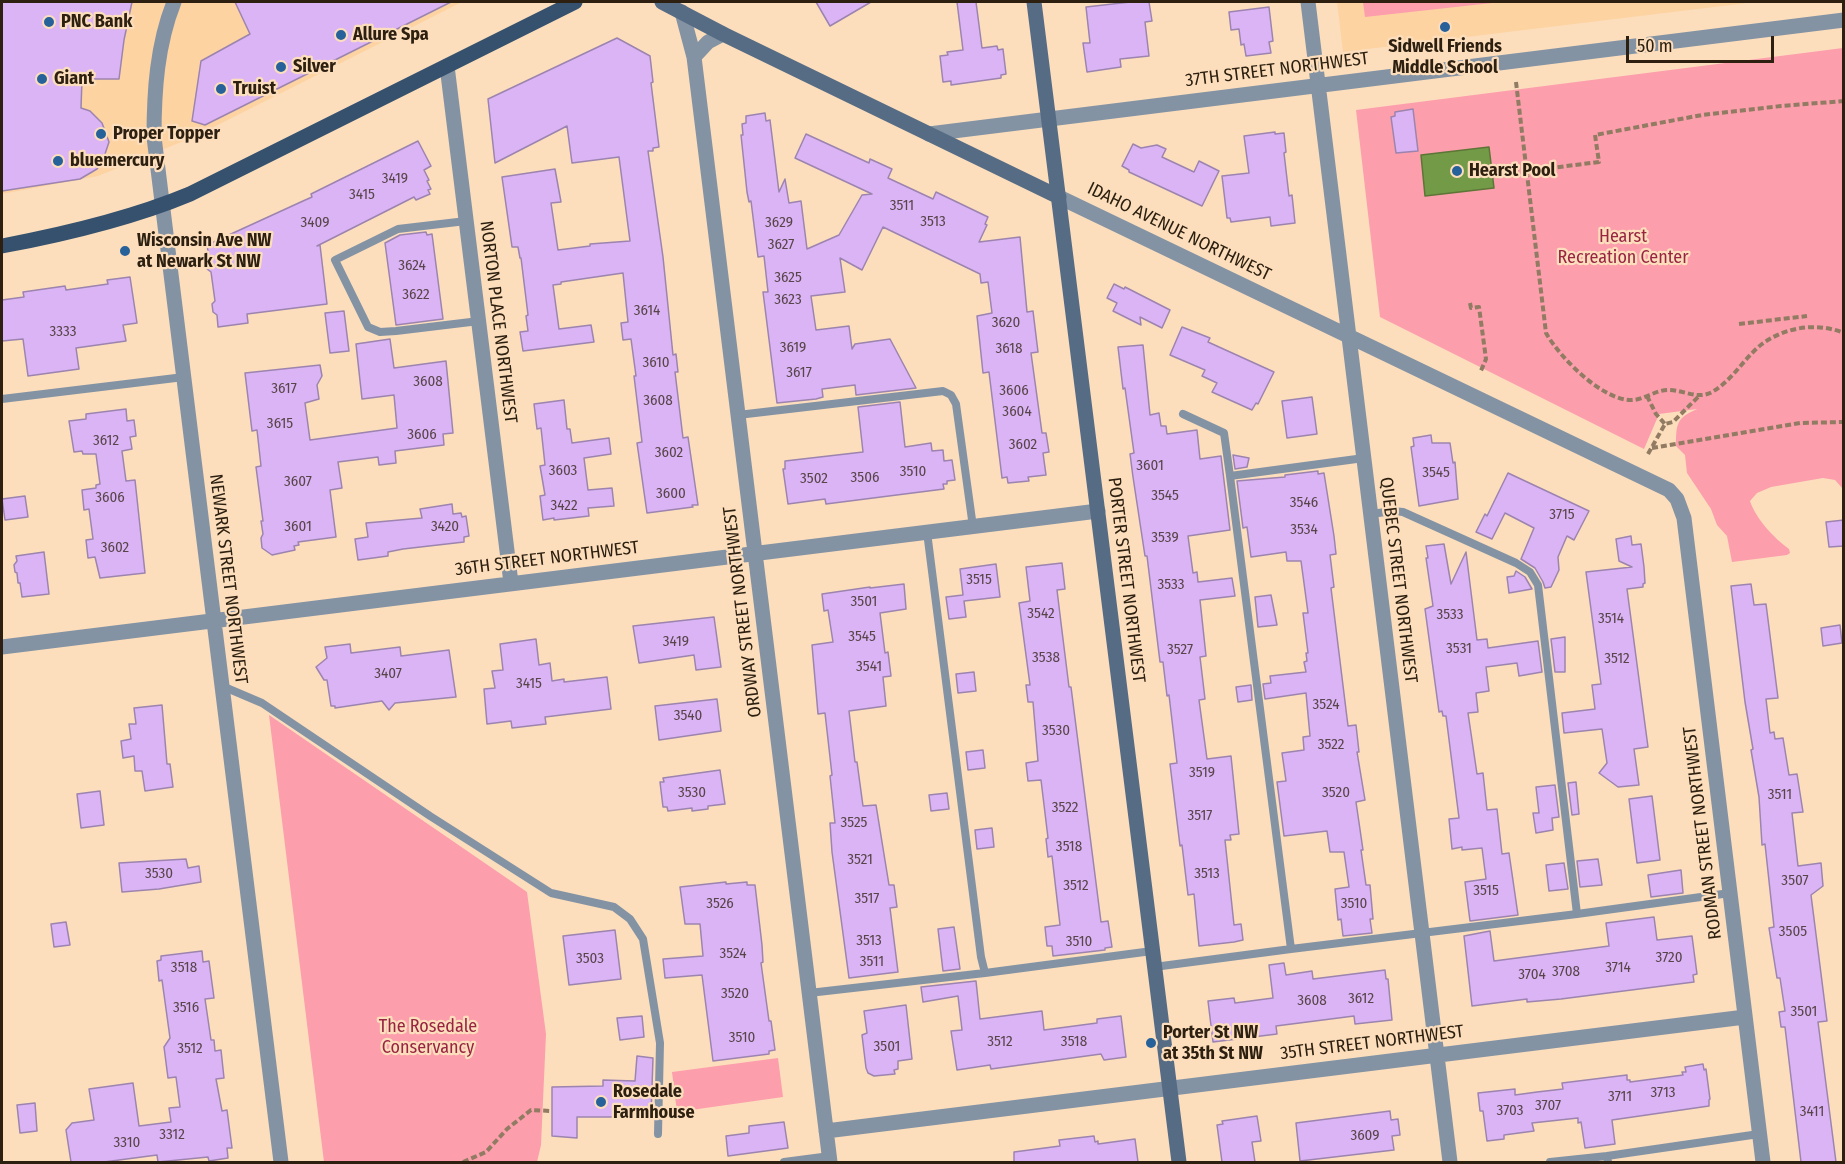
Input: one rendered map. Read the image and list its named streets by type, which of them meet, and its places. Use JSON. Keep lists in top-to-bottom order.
{
  "streets": {
    "street": [
      "37TH STREET NORTHWEST",
      "IDAHO AVENUE NORTHWEST",
      "NORTON PLACE NORTHWEST",
      "36TH STREET NORTHWEST",
      "NEWARK STREET NORTHWEST",
      "PORTER STREET NORTHWEST",
      "QUEBEC STREET NORTHWEST",
      "ORDWAY STREET NORTHWEST",
      "RODMAN STREET NORTHWEST",
      "35TH STREET NORTHWEST"
    ]
  },
  "crossings": [
    ["37TH STREET NORTHWEST", "IDAHO AVENUE NORTHWEST"],
    ["37TH STREET NORTHWEST", "PORTER STREET NORTHWEST"],
    ["37TH STREET NORTHWEST", "QUEBEC STREET NORTHWEST"],
    ["IDAHO AVENUE NORTHWEST", "PORTER STREET NORTHWEST"],
    ["IDAHO AVENUE NORTHWEST", "QUEBEC STREET NORTHWEST"],
    ["IDAHO AVENUE NORTHWEST", "ORDWAY STREET NORTHWEST"],
    ["IDAHO AVENUE NORTHWEST", "RODMAN STREET NORTHWEST"],
    ["NORTON PLACE NORTHWEST", "36TH STREET NORTHWEST"],
    ["36TH STREET NORTHWEST", "NEWARK STREET NORTHWEST"],
    ["36TH STREET NORTHWEST", "PORTER STREET NORTHWEST"],
    ["36TH STREET NORTHWEST", "ORDWAY STREET NORTHWEST"],
    ["PORTER STREET NORTHWEST", "35TH STREET NORTHWEST"],
    ["QUEBEC STREET NORTHWEST", "35TH STREET NORTHWEST"],
    ["ORDWAY STREET NORTHWEST", "35TH STREET NORTHWEST"],
    ["RODMAN STREET NORTHWEST", "35TH STREET NORTHWEST"]
  ],
  "parks": ["Hearst Recreation Center", "The Rosedale Conservancy"],
  "places": [
    "PNC Bank",
    "Sidwell Friends Middle School",
    "Allure Spa",
    "Silver",
    "Giant",
    "Truist",
    "Proper Topper",
    "bluemercury",
    "Hearst Pool",
    "Wisconsin Ave NW at Newark St NW",
    "Porter St NW at 35th St NW",
    "Rosedale Farmhouse"
  ],
  "house_numbers": [
    "3419",
    "3415",
    "3511",
    "3513",
    "3409",
    "3629",
    "3627",
    "3624",
    "3625",
    "3622",
    "3623",
    "3614",
    "3620",
    "3333",
    "3619",
    "3618",
    "3610",
    "3617",
    "3608",
    "3617",
    "3606",
    "3608",
    "3604",
    "3615",
    "3606",
    "3612",
    "3602",
    "3602",
    "3601",
    "3603",
    "3510",
    "3545",
    "3506",
    "3502",
    "3607",
    "3600",
    "3545",
    "3606",
    "3546",
    "3422",
    "3715",
    "3601",
    "3420",
    "3534",
    "3539",
    "3602",
    "3515",
    "3533",
    "3501",
    "3542",
    "3533",
    "3514",
    "3545",
    "3419",
    "3531",
    "3527",
    "3538",
    "3512",
    "3541",
    "3407",
    "3415",
    "3524",
    "3540",
    "3530",
    "3522",
    "3519",
    "3530",
    "3520",
    "3511",
    "3522",
    "3517",
    "3525",
    "3518",
    "3521",
    "3530",
    "3513",
    "3507",
    "3512",
    "3515",
    "3517",
    "3526",
    "3510",
    "3505",
    "3513",
    "3510",
    "3524",
    "3720",
    "3503",
    "3511",
    "3518",
    "3714",
    "3708",
    "3704",
    "3520",
    "3612",
    "3608",
    "3516",
    "3501",
    "3510",
    "3512",
    "3518",
    "3501",
    "3512",
    "3713",
    "3711",
    "3707",
    "3703",
    "3411",
    "3312",
    "3609",
    "3310"
  ],
  "scale_bar": "50 m"
}
